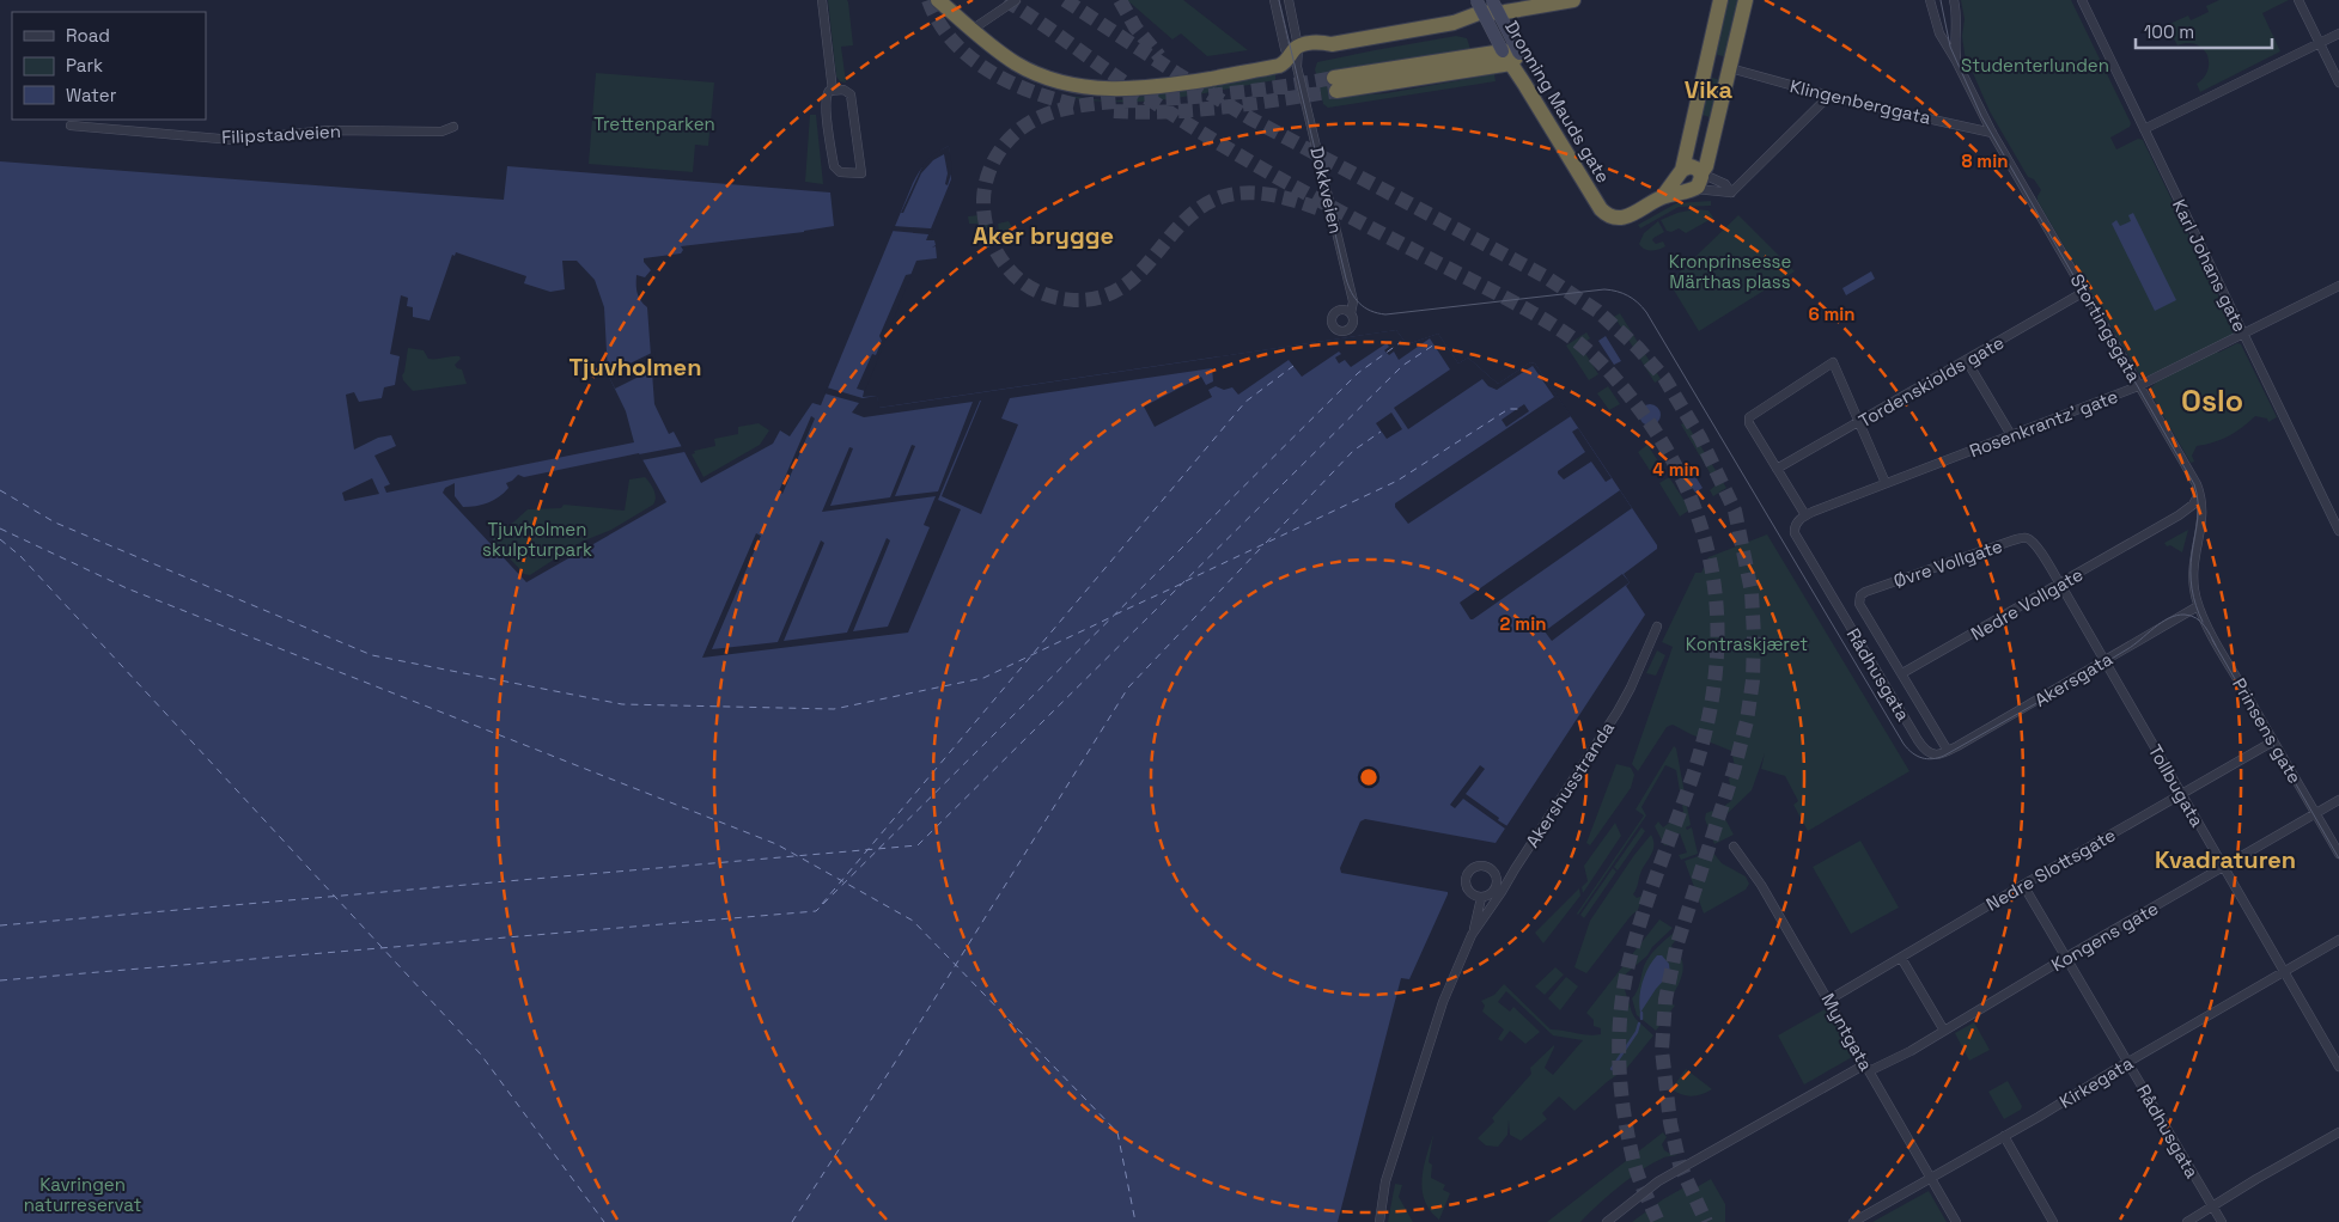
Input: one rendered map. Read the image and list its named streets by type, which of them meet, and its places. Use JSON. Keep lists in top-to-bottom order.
{
  "streets": {
    "highway": ["Dronning Mauds gate"],
    "street": [
      "Klingenberggata",
      "Filipstadveien",
      "Dokkveien",
      "Karl Johans gate",
      "Stortingsgata",
      "Tordenskiolds gate",
      "Rosenkrantz’ gate",
      "Øvre Vollgate",
      "Nedre Vollgate",
      "Rådhusgata",
      "Akersgata",
      "Prinsens gate",
      "Akershusstranda",
      "Tollbugata",
      "Nedre Slottsgate",
      "Kongens gate",
      "Myntgata",
      "Kirkegata"
    ]
  },
  "crossings": [
    ["Klingenberggata", "Stortingsgata"],
    ["Karl Johans gate", "Rosenkrantz’ gate"],
    ["Stortingsgata", "Tordenskiolds gate"],
    ["Stortingsgata", "Rosenkrantz’ gate"],
    ["Stortingsgata", "Nedre Vollgate"],
    ["Stortingsgata", "Akersgata"],
    ["Stortingsgata", "Prinsens gate"],
    ["Rosenkrantz’ gate", "Rådhusgata"],
    ["Øvre Vollgate", "Rådhusgata"],
    ["Øvre Vollgate", "Tollbugata"],
    ["Nedre Vollgate", "Rådhusgata"],
    ["Nedre Vollgate", "Tollbugata"],
    ["Rådhusgata", "Akersgata"],
    ["Rådhusgata", "Nedre Slottsgate"],
    ["Rådhusgata", "Kongens gate"],
    ["Rådhusgata", "Kirkegata"],
    ["Akersgata", "Prinsens gate"],
    ["Akersgata", "Tollbugata"],
    ["Prinsens gate", "Nedre Slottsgate"],
    ["Prinsens gate", "Kongens gate"],
    ["Tollbugata", "Nedre Slottsgate"],
    ["Tollbugata", "Kongens gate"],
    ["Tollbugata", "Kirkegata"],
    ["Nedre Slottsgate", "Myntgata"],
    ["Kongens gate", "Myntgata"],
    ["Myntgata", "Kirkegata"]
  ],
  "districts": [
    "Vika",
    "Aker brygge",
    "Tjuvholmen",
    "Oslo",
    "Kvadraturen"
  ],
  "parks": [
    "Studenterlunden",
    "Trettenparken",
    "Kronprinsesse Märthas plass",
    "Tjuvholmen skulpturpark",
    "Kontraskjæret",
    "Kavringen naturreservat"
  ],
  "legend": ["Road", "Park", "Water"],
  "scale_bar": "100 m",
  "rings": [
    "8 min",
    "6 min",
    "4 min",
    "2 min"
  ]
}
